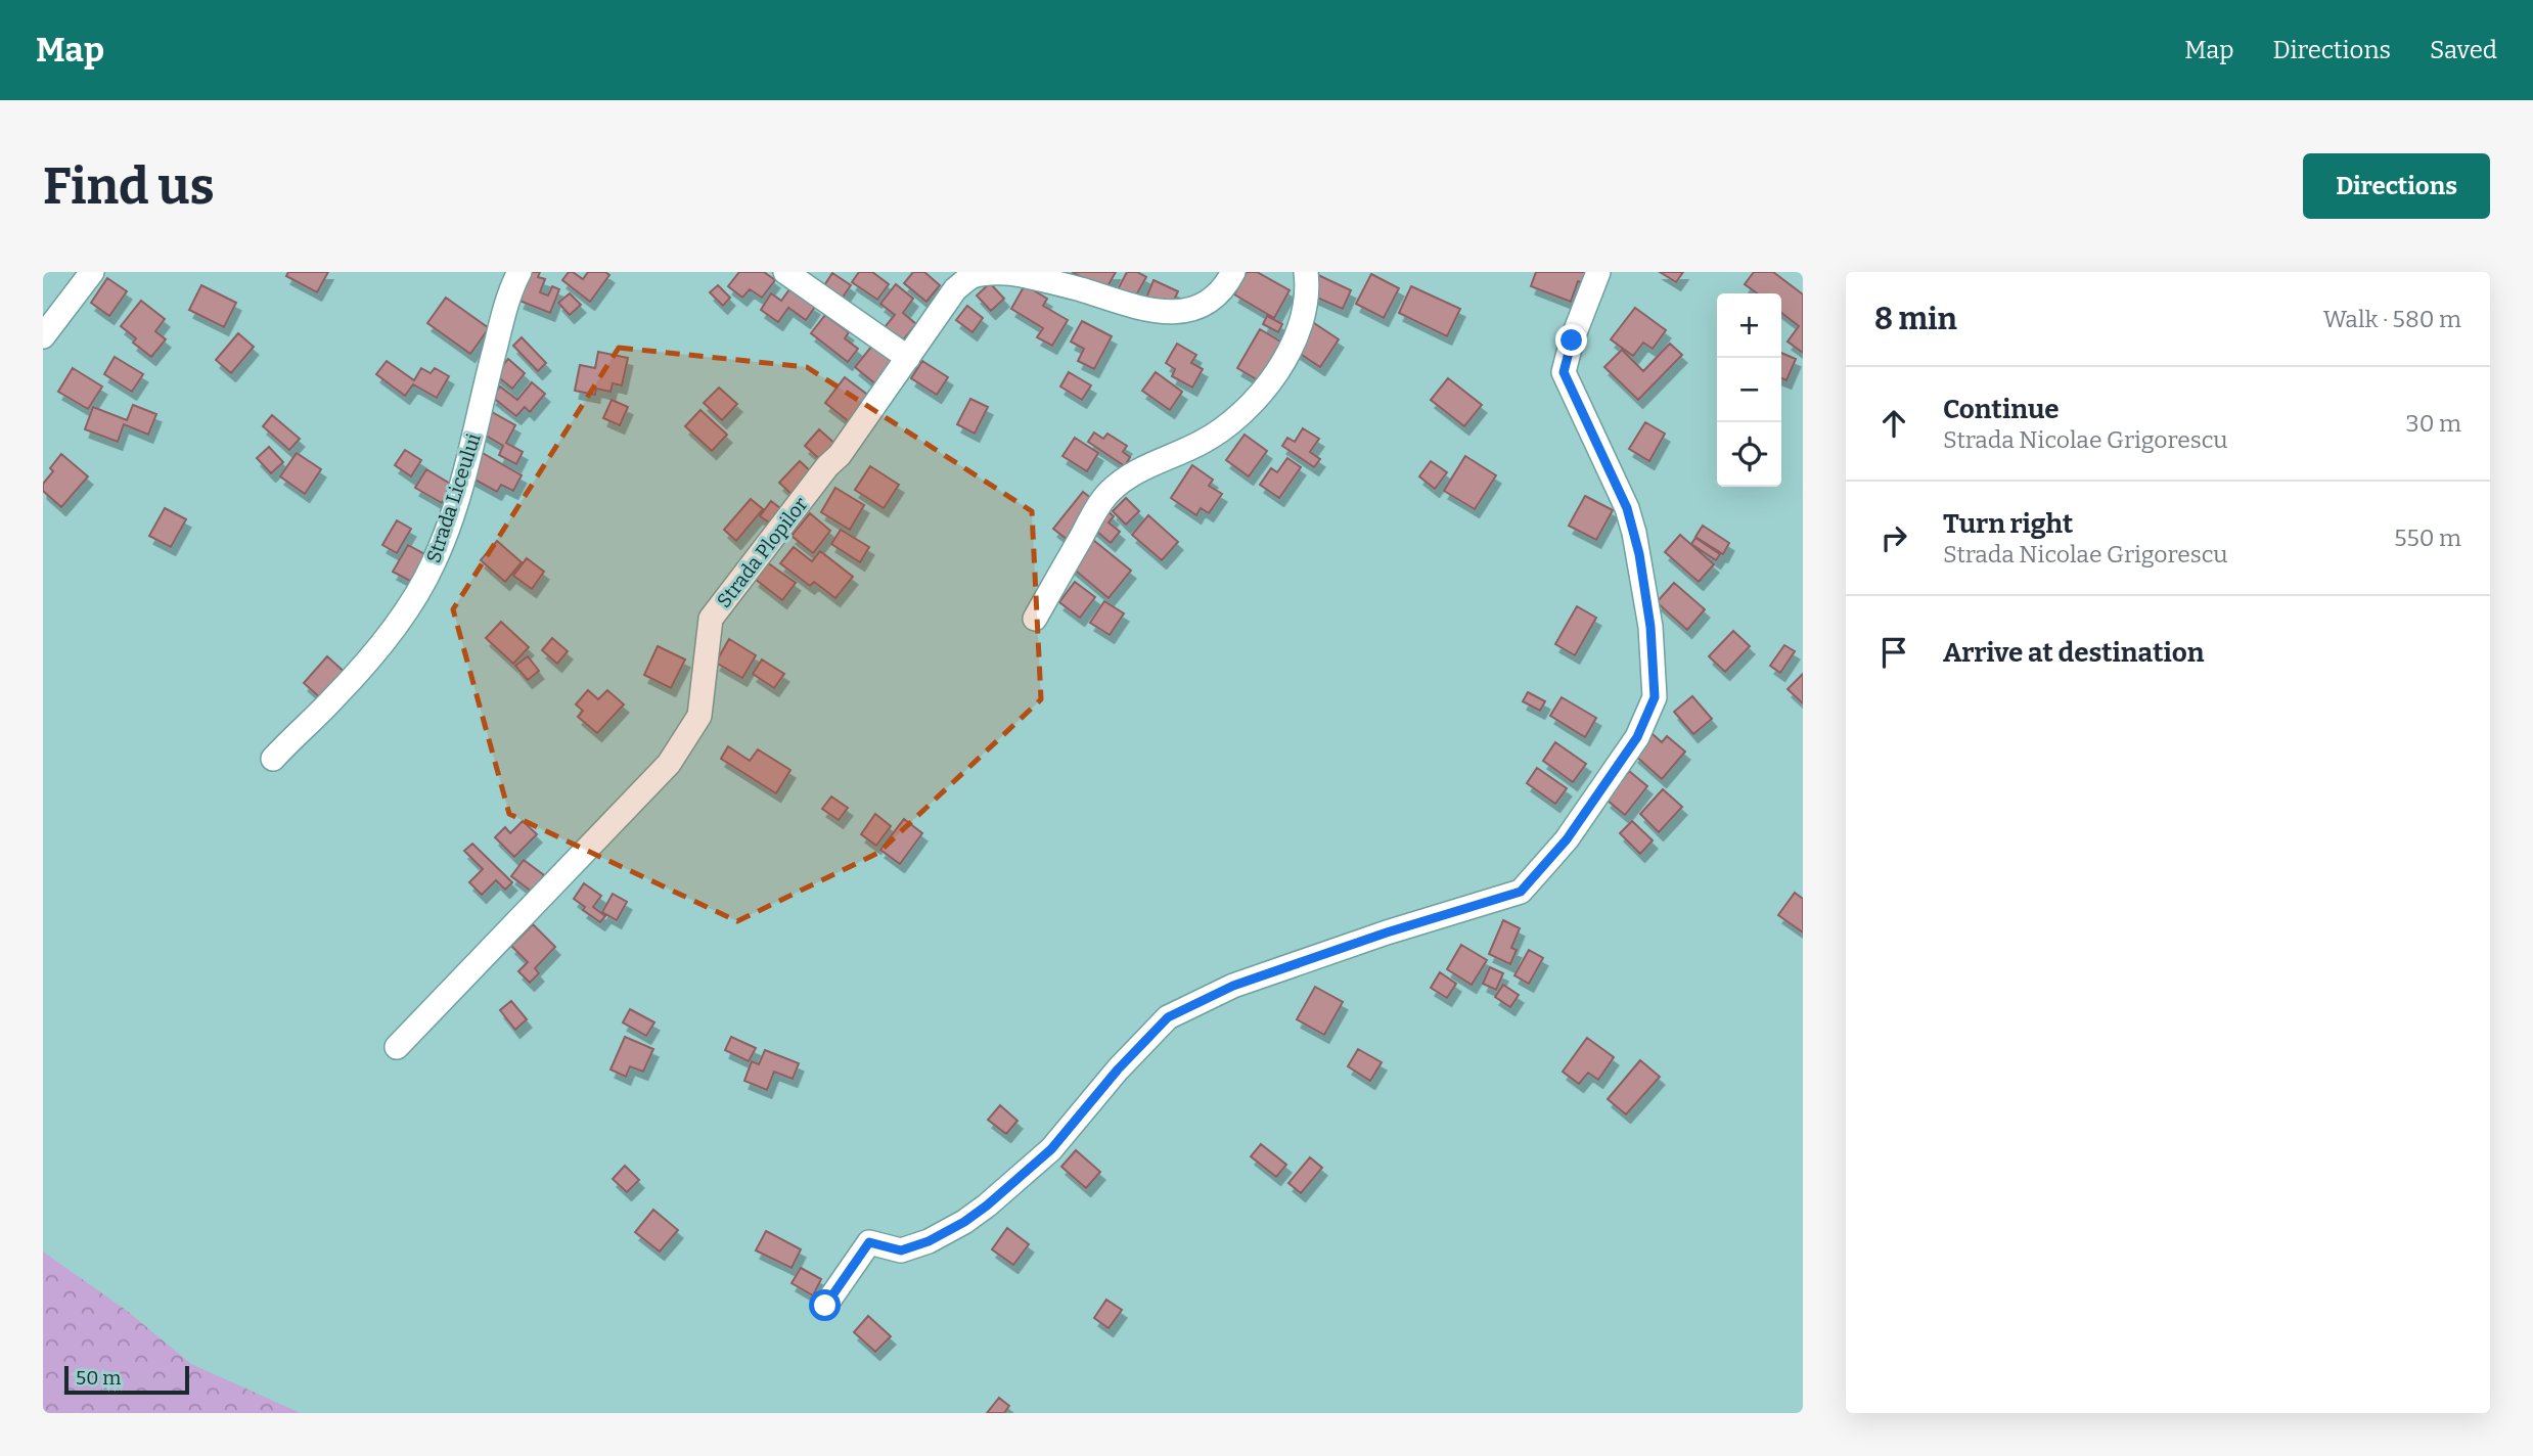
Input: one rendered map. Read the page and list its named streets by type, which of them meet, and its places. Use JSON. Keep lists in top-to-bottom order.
{
  "streets": {
    "street": ["Strada Liceului", "Strada Plopilor"]
  },
  "scale_bar": "50 m",
  "page": {
    "header": "Map",
    "nav": ["Map", "Directions", "Saved"],
    "buttons": "Directions",
    "title": "Find us",
    "heading": ["8 min", "Walk · 580 m"],
    "map_buttons": ["+", "−"],
    "list": [
      ["Continue", "Strada Nicolae Grigorescu", "30 m"],
      ["Turn right", "Strada Nicolae Grigorescu", "550 m"],
      "Arrive at destination"
    ],
    "scale": "50 m"
  }
}
